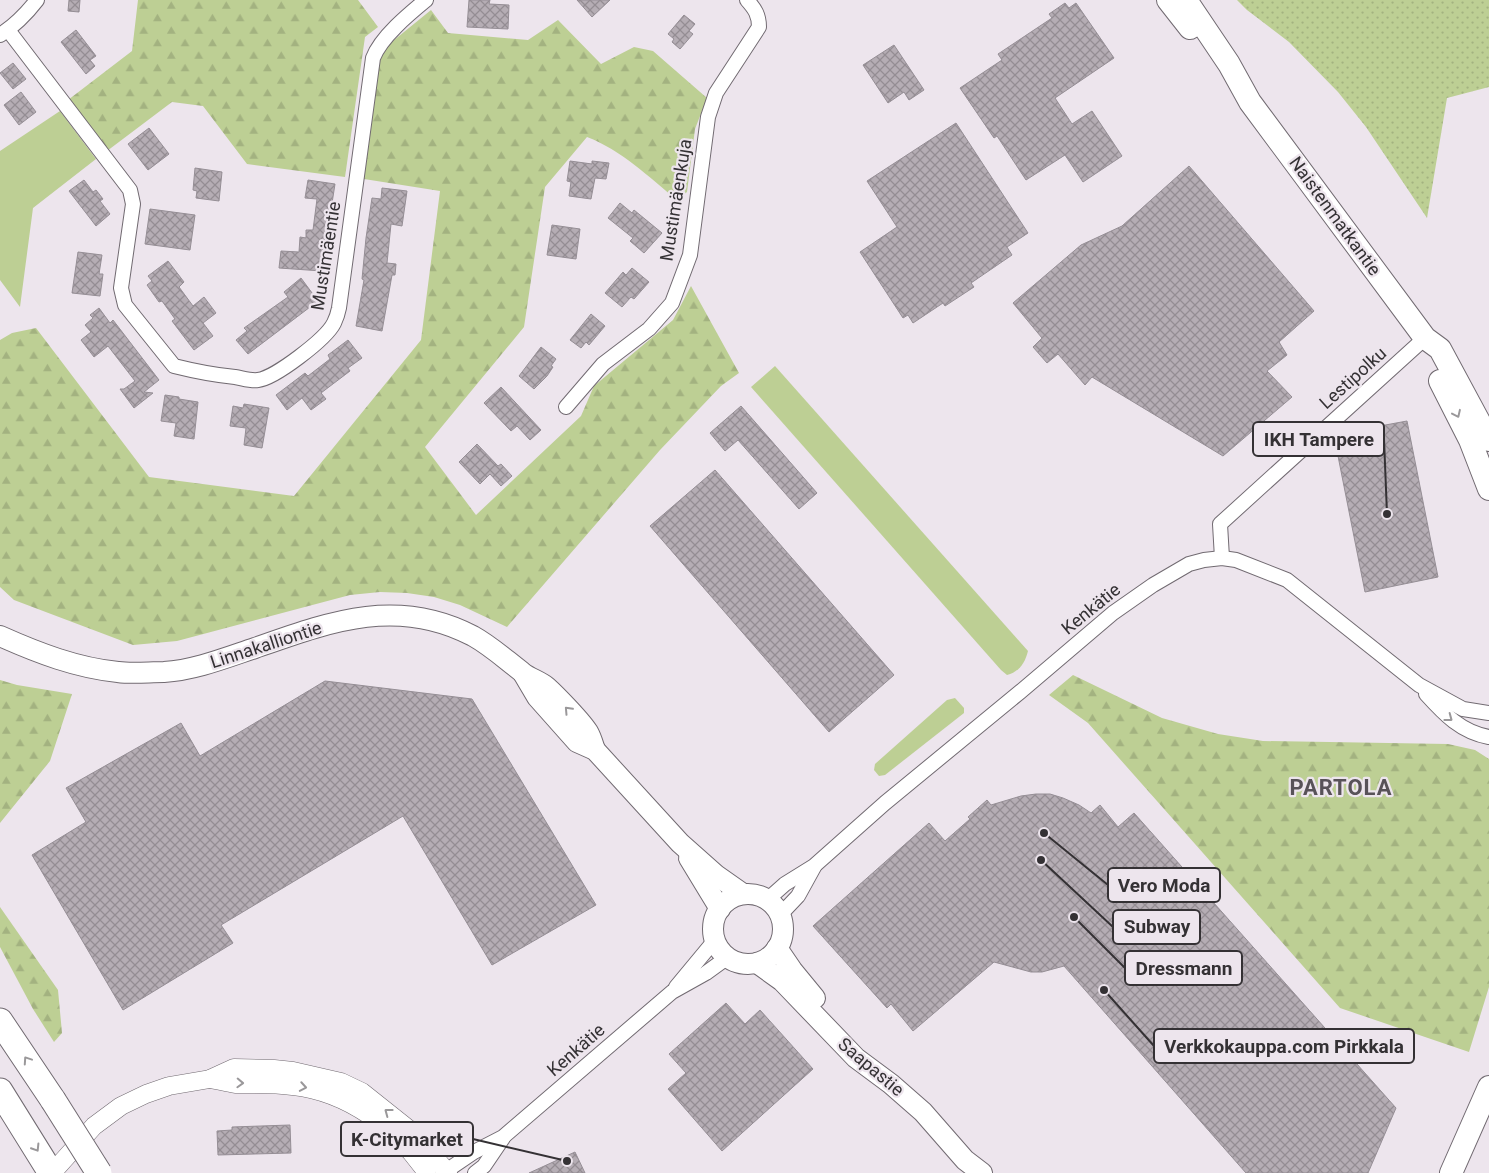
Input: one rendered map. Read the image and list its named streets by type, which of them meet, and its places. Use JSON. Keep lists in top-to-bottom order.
{
  "streets": {
    "main road": ["Naistenmatkantie", "Linnakalliontie", "Saapastie"],
    "street": [
      "Mustimäenkuja",
      "Mustimäentie",
      "Lestipolku",
      "Kenkätie"
    ]
  },
  "crossings": [
    ["Naistenmatkantie", "Lestipolku"],
    ["Lestipolku", "Kenkätie"],
    ["Kenkätie", "Saapastie"]
  ],
  "districts": ["PARTOLA"],
  "places": [
    "IKH Tampere",
    "Vero Moda",
    "Subway",
    "Dressmann",
    "Verkkokauppa.com Pirkkala",
    "K-Citymarket"
  ]
}
